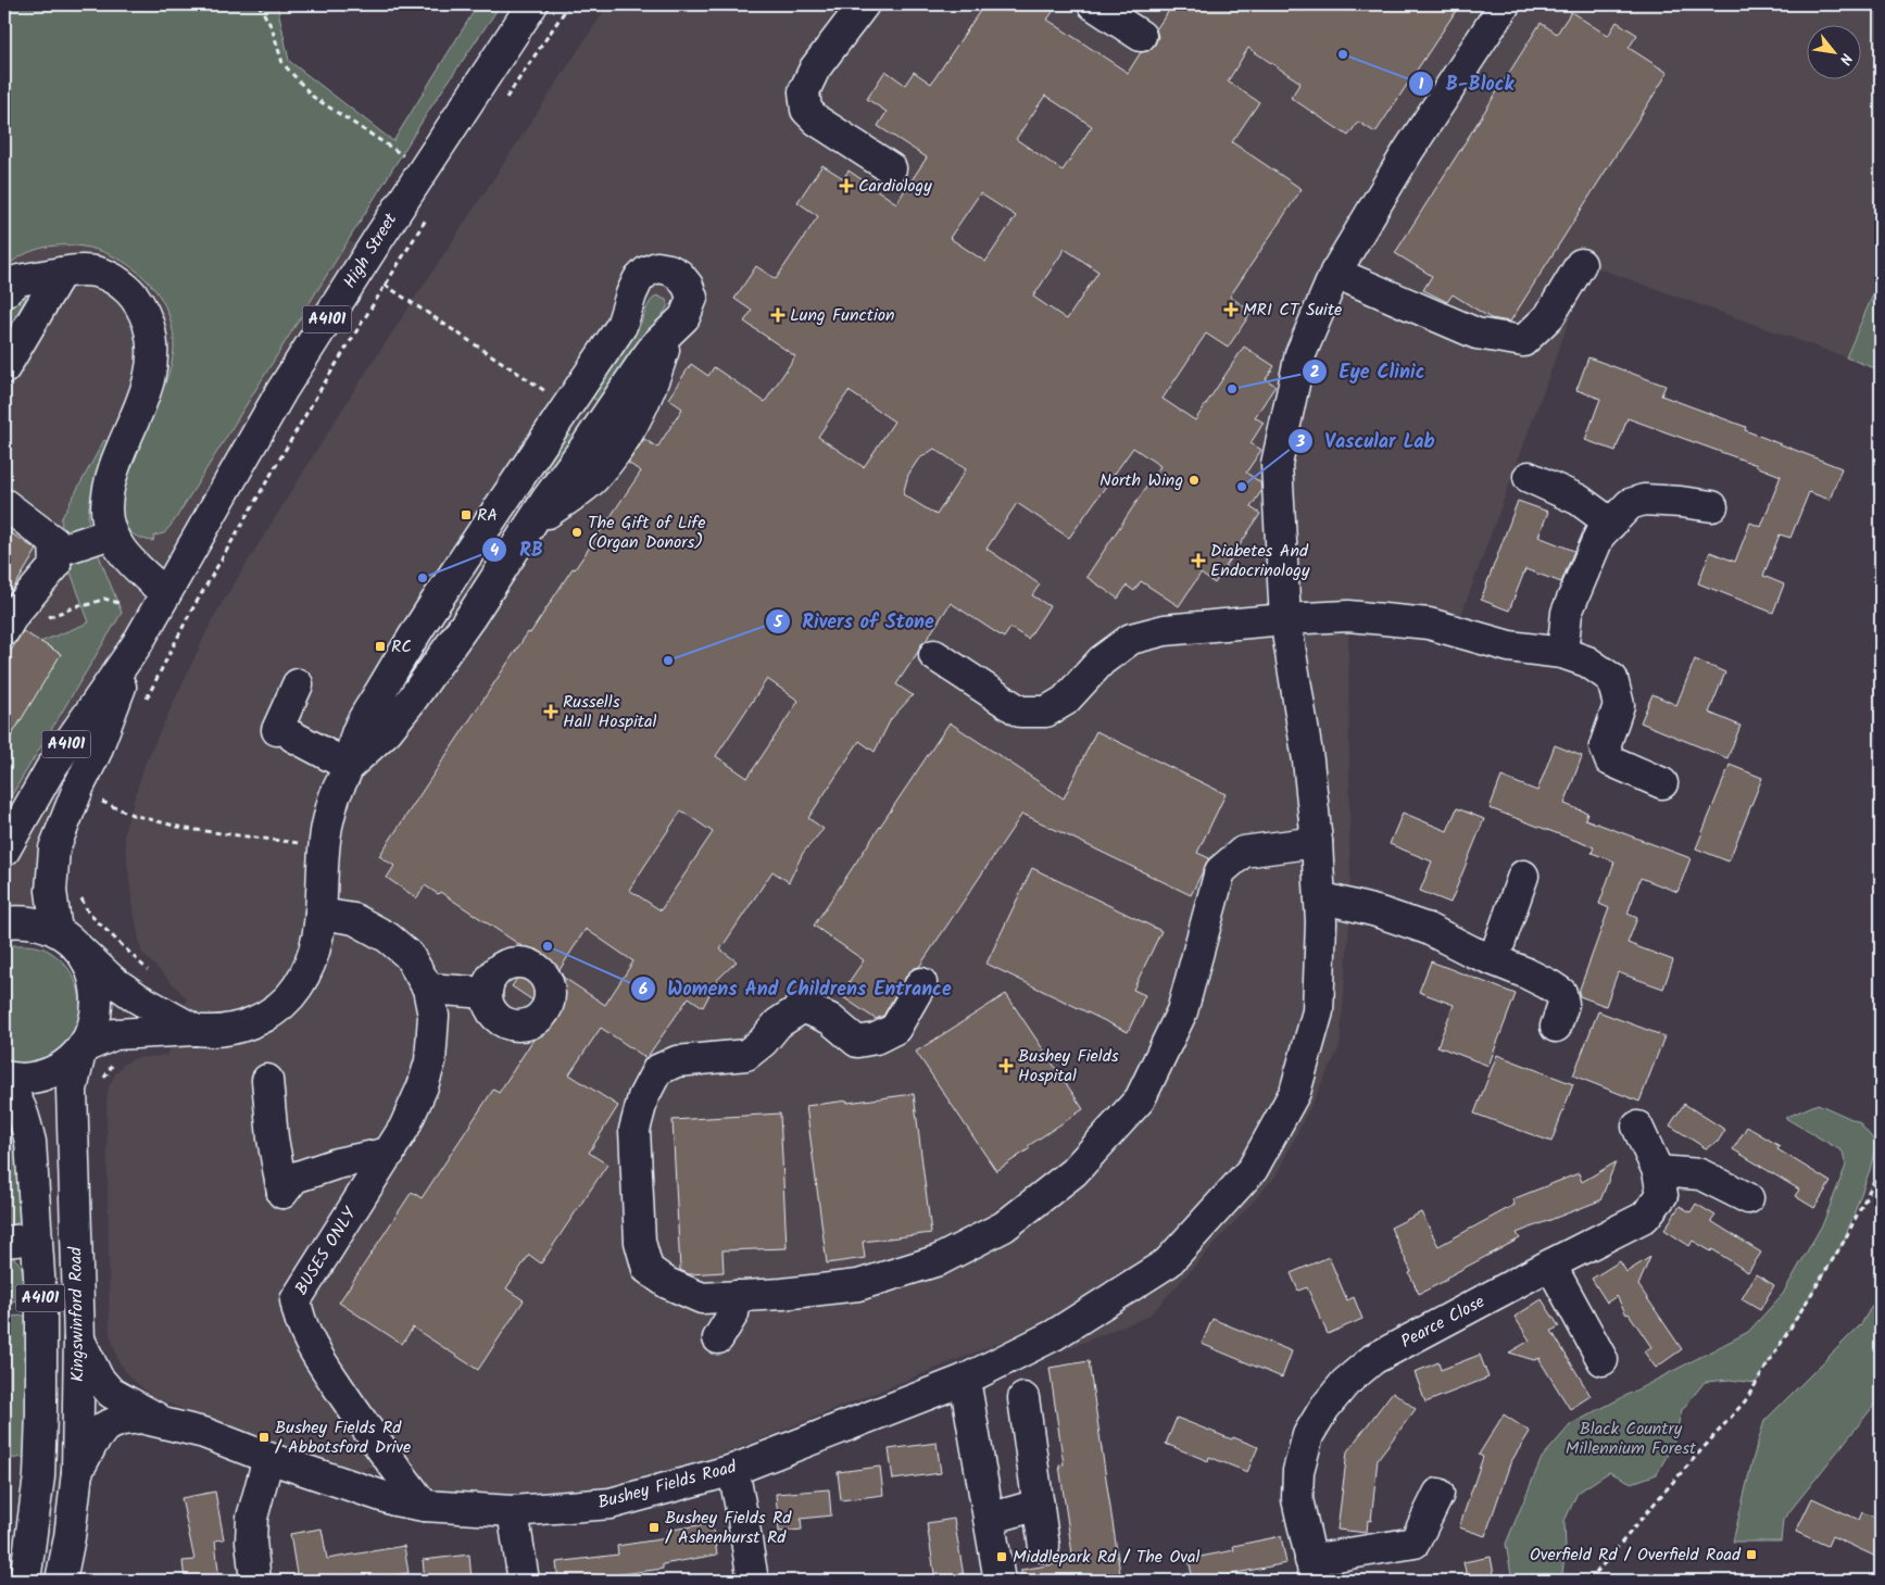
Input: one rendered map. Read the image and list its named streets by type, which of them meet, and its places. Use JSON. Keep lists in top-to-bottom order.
{
  "streets": {
    "street": [
      "High Street",
      "A4101",
      "BUSES ONLY",
      "Kingswinford Road",
      "Pearce Close",
      "Bushey Fields Road"
    ]
  },
  "crossings": [
    ["High Street", "A4101"],
    ["A4101", "Kingswinford Road"],
    ["BUSES ONLY", "Bushey Fields Road"],
    ["Kingswinford Road", "Bushey Fields Road"]
  ],
  "parks": ["Black Country Millennium Forest"],
  "places": {
    "other": [
      "B-Block",
      "Eye Clinic",
      "North Wing",
      "Vascular Lab",
      "The Gift of Life (Organ Donors)",
      "RB",
      "Rivers of Stone",
      "Womens And Childrens Entrance"
    ],
    "health": [
      "Cardiology",
      "MRI CT Suite",
      "Lung Function",
      "Diabetes And Endocrinology",
      "Russells Hall Hospital",
      "Bushey Fields Hospital"
    ],
    "transit": [
      "RA",
      "RC",
      "Bushey Fields Rd / Abbotsford Drive",
      "Bushey Fields Rd / Ashenhurst Rd",
      "Overfield Rd / Overfield Road",
      "Middlepark Rd / The Oval"
    ]
  },
  "north": "bottom right"
}
